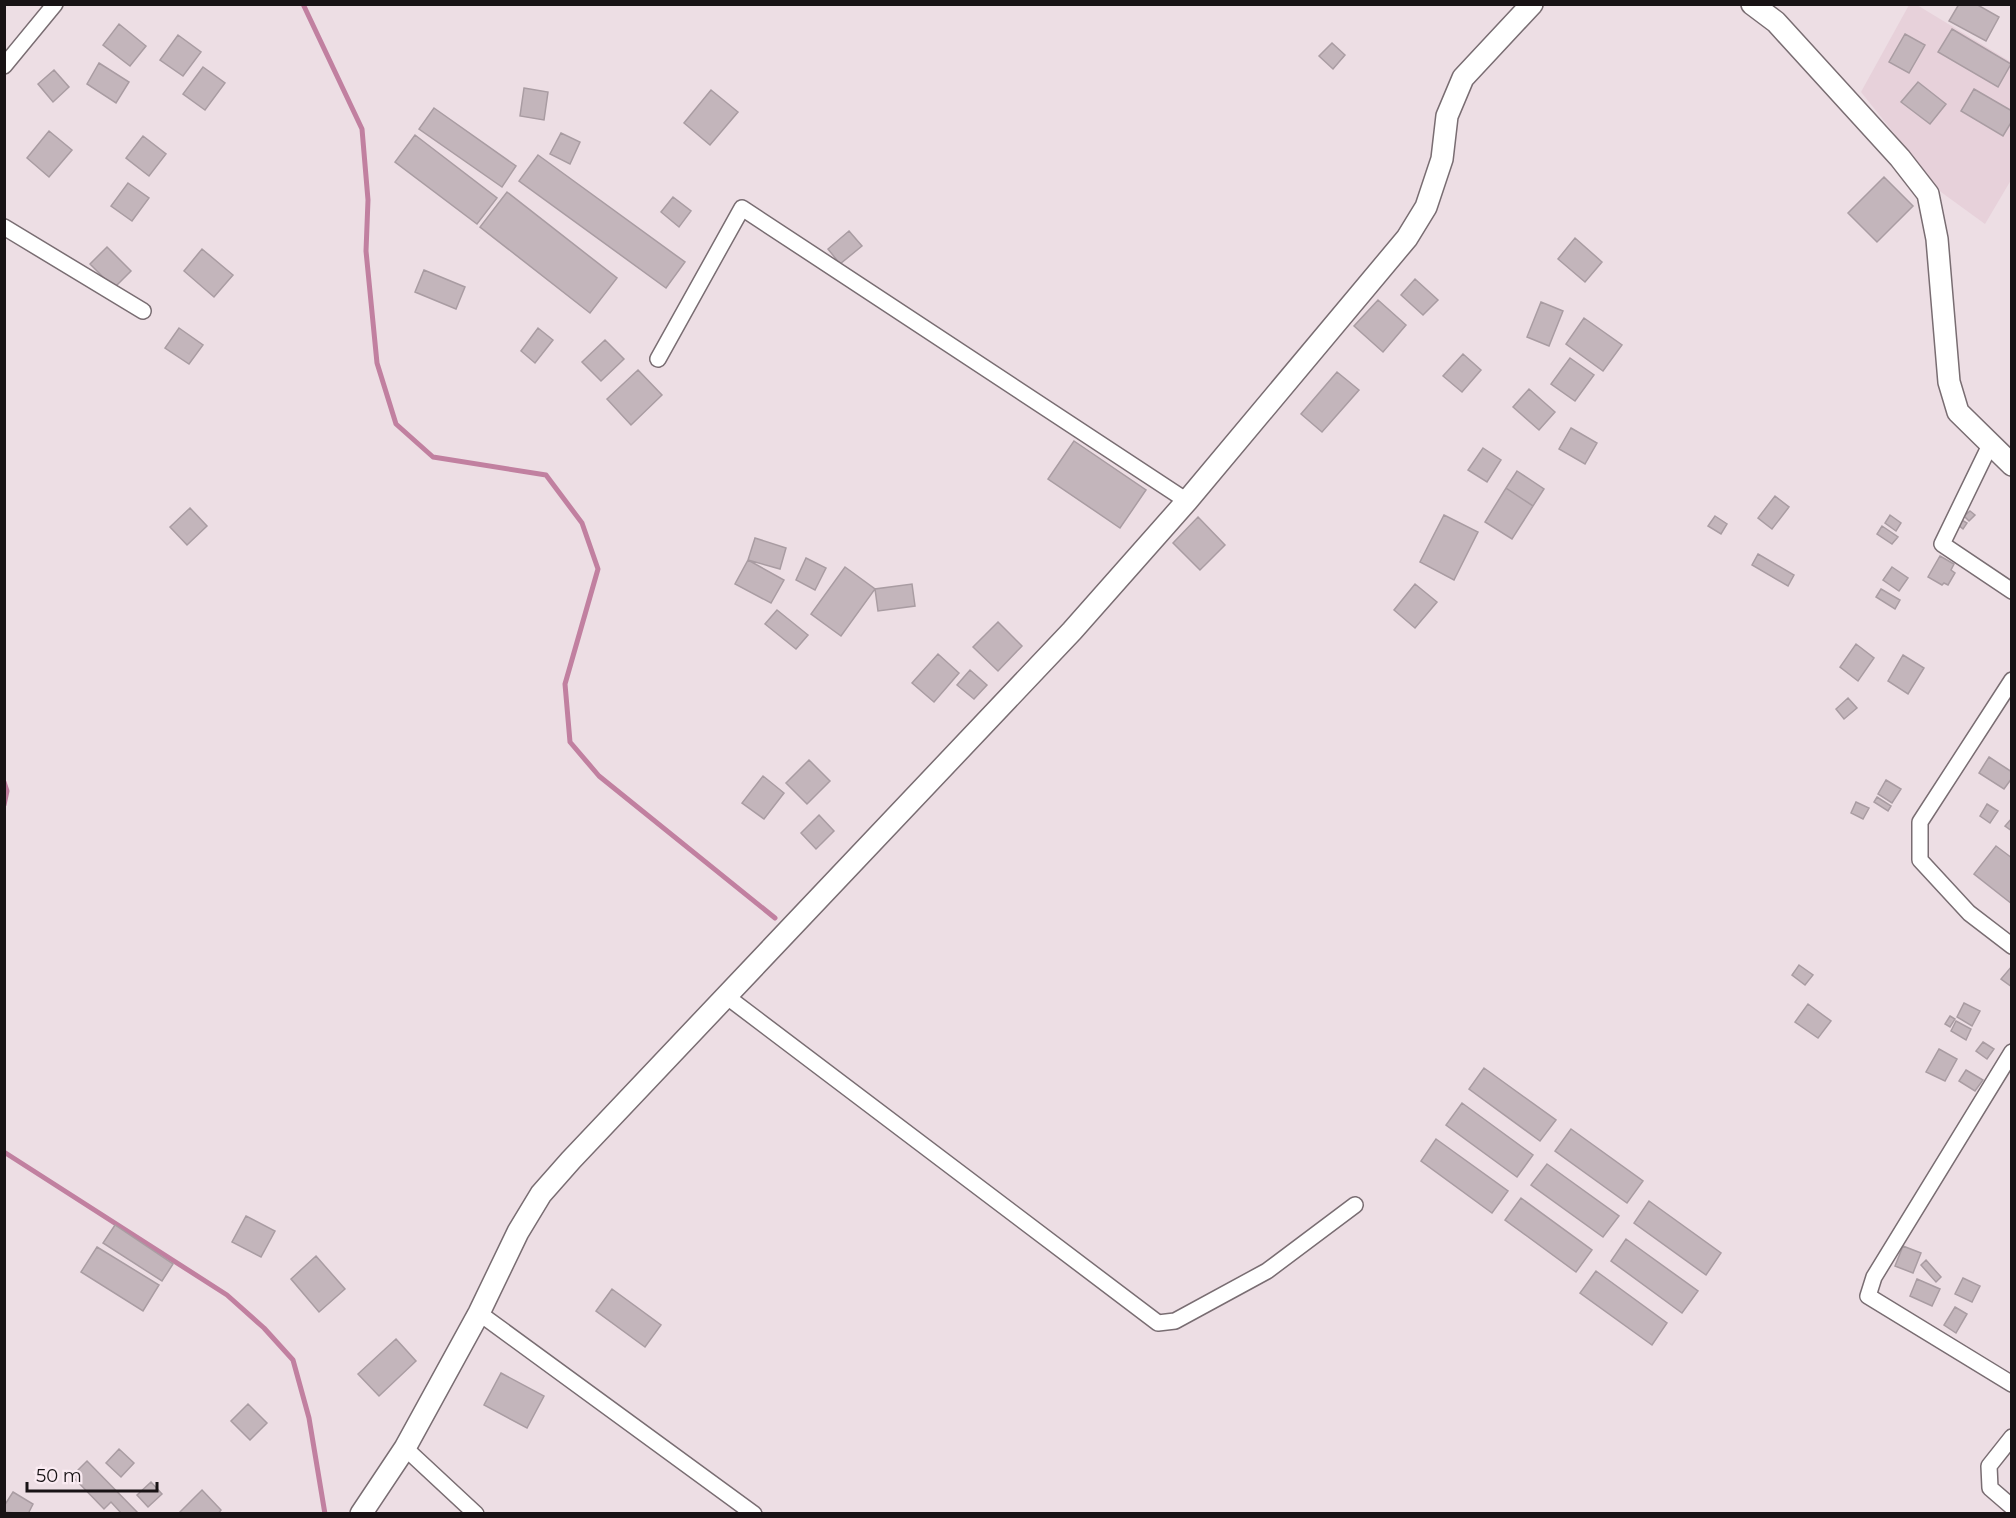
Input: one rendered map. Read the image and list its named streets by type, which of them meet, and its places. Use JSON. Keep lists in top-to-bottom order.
{
  "scale_bar": "50 m"
}
